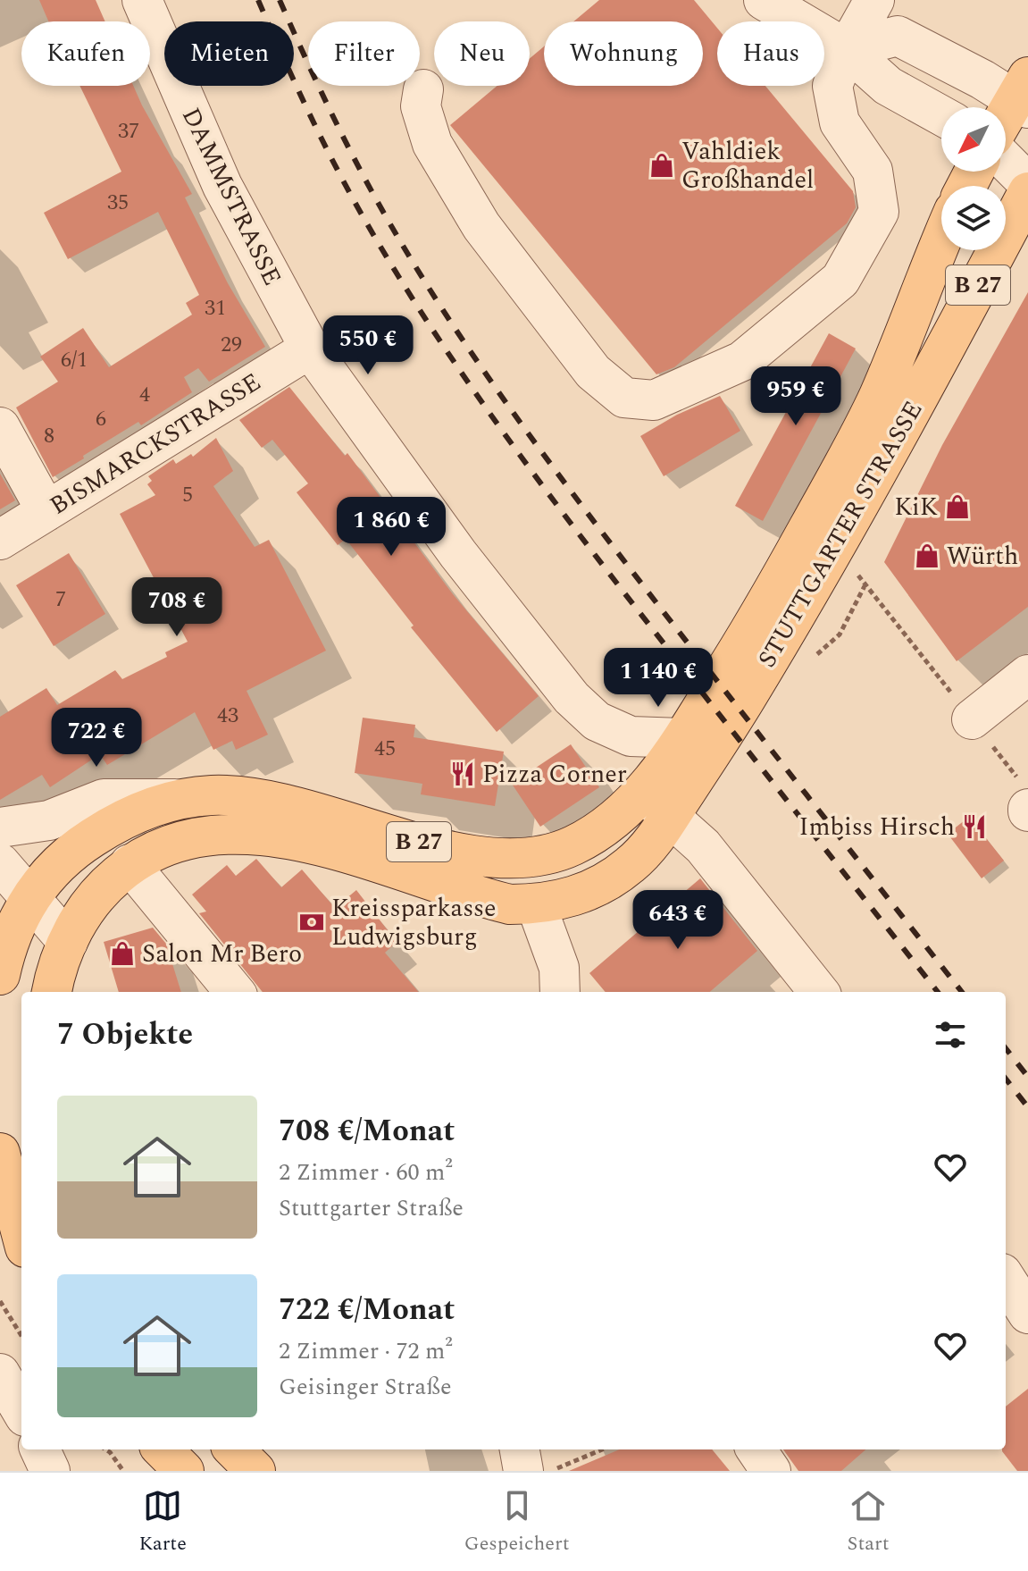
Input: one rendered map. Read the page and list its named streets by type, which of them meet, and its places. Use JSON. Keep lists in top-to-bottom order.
{
  "streets": {
    "main road": ["B 27", "STUTTGARTER STRASSE"],
    "street": ["DAMMSTRASSE", "BISMARCKSTRASSE"]
  },
  "crossings": [
    ["DAMMSTRASSE", "BISMARCKSTRASSE"],
    ["DAMMSTRASSE", "STUTTGARTER STRASSE"]
  ],
  "places": {
    "shop": [
      "Vahldiek Großhandel",
      "KiK",
      "Würth",
      "Salon Mr Bero"
    ],
    "restaurant": ["Pizza Corner", "Imbiss Hirsch"],
    "bank": ["Kreissparkasse Ludwigsburg"]
  },
  "house_numbers": [
    "37",
    "35",
    "31",
    "29",
    "6/1",
    "4",
    "6",
    "8",
    "5",
    "7",
    "43",
    "45"
  ],
  "north": "bottom left",
  "page": {
    "chip": [
      "Kaufen",
      "Mieten",
      "Filter",
      "Neu",
      "Wohnung",
      "Haus"
    ],
    "price": [
      "550 €",
      "959 €",
      "1 860 €",
      "708 €",
      "1 140 €",
      "722 €",
      "643 €"
    ],
    "heading": "7 Objekte",
    "list": [
      {
        "name": "708 €/Monat",
        "note": "2 Zimmer · 60 m² · Stuttgarter Straße"
      },
      {
        "name": "722 €/Monat",
        "note": "2 Zimmer · 72 m² · Geisinger Straße"
      }
    ],
    "tabs": ["Karte", "Gespeichert", "Start"]
  }
}
